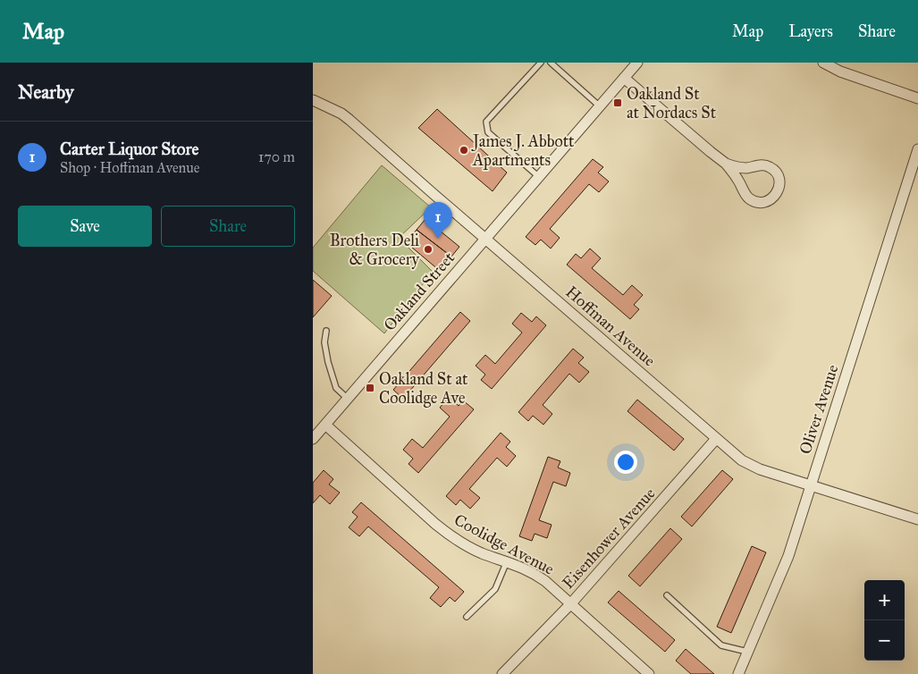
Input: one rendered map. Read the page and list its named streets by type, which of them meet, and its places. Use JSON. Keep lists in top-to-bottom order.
{
  "streets": {
    "street": [
      "Oakland Street",
      "Hoffman Avenue",
      "Oliver Avenue",
      "Eisenhower Avenue",
      "Coolidge Avenue"
    ]
  },
  "crossings": [
    ["Oakland Street", "Hoffman Avenue"],
    ["Oakland Street", "Coolidge Avenue"],
    ["Hoffman Avenue", "Oliver Avenue"],
    ["Hoffman Avenue", "Eisenhower Avenue"],
    ["Eisenhower Avenue", "Coolidge Avenue"]
  ],
  "places": {
    "transit": ["Oakland St at Nordacs St", "Oakland St at Coolidge Ave"],
    "other": ["James J. Abbott Apartments", "Brothers Deli & Grocery"]
  },
  "page": {
    "header": "Map",
    "nav": ["Map", "Layers", "Share"],
    "heading": "Nearby",
    "list": [
      {
        "mark": "1",
        "name": "Carter Liquor Store",
        "note": "Shop · Hoffman Avenue",
        "value": "170 m"
      }
    ],
    "buttons": ["Save", "Share"],
    "pins": "1",
    "map_buttons": ["+", "−"]
  }
}
